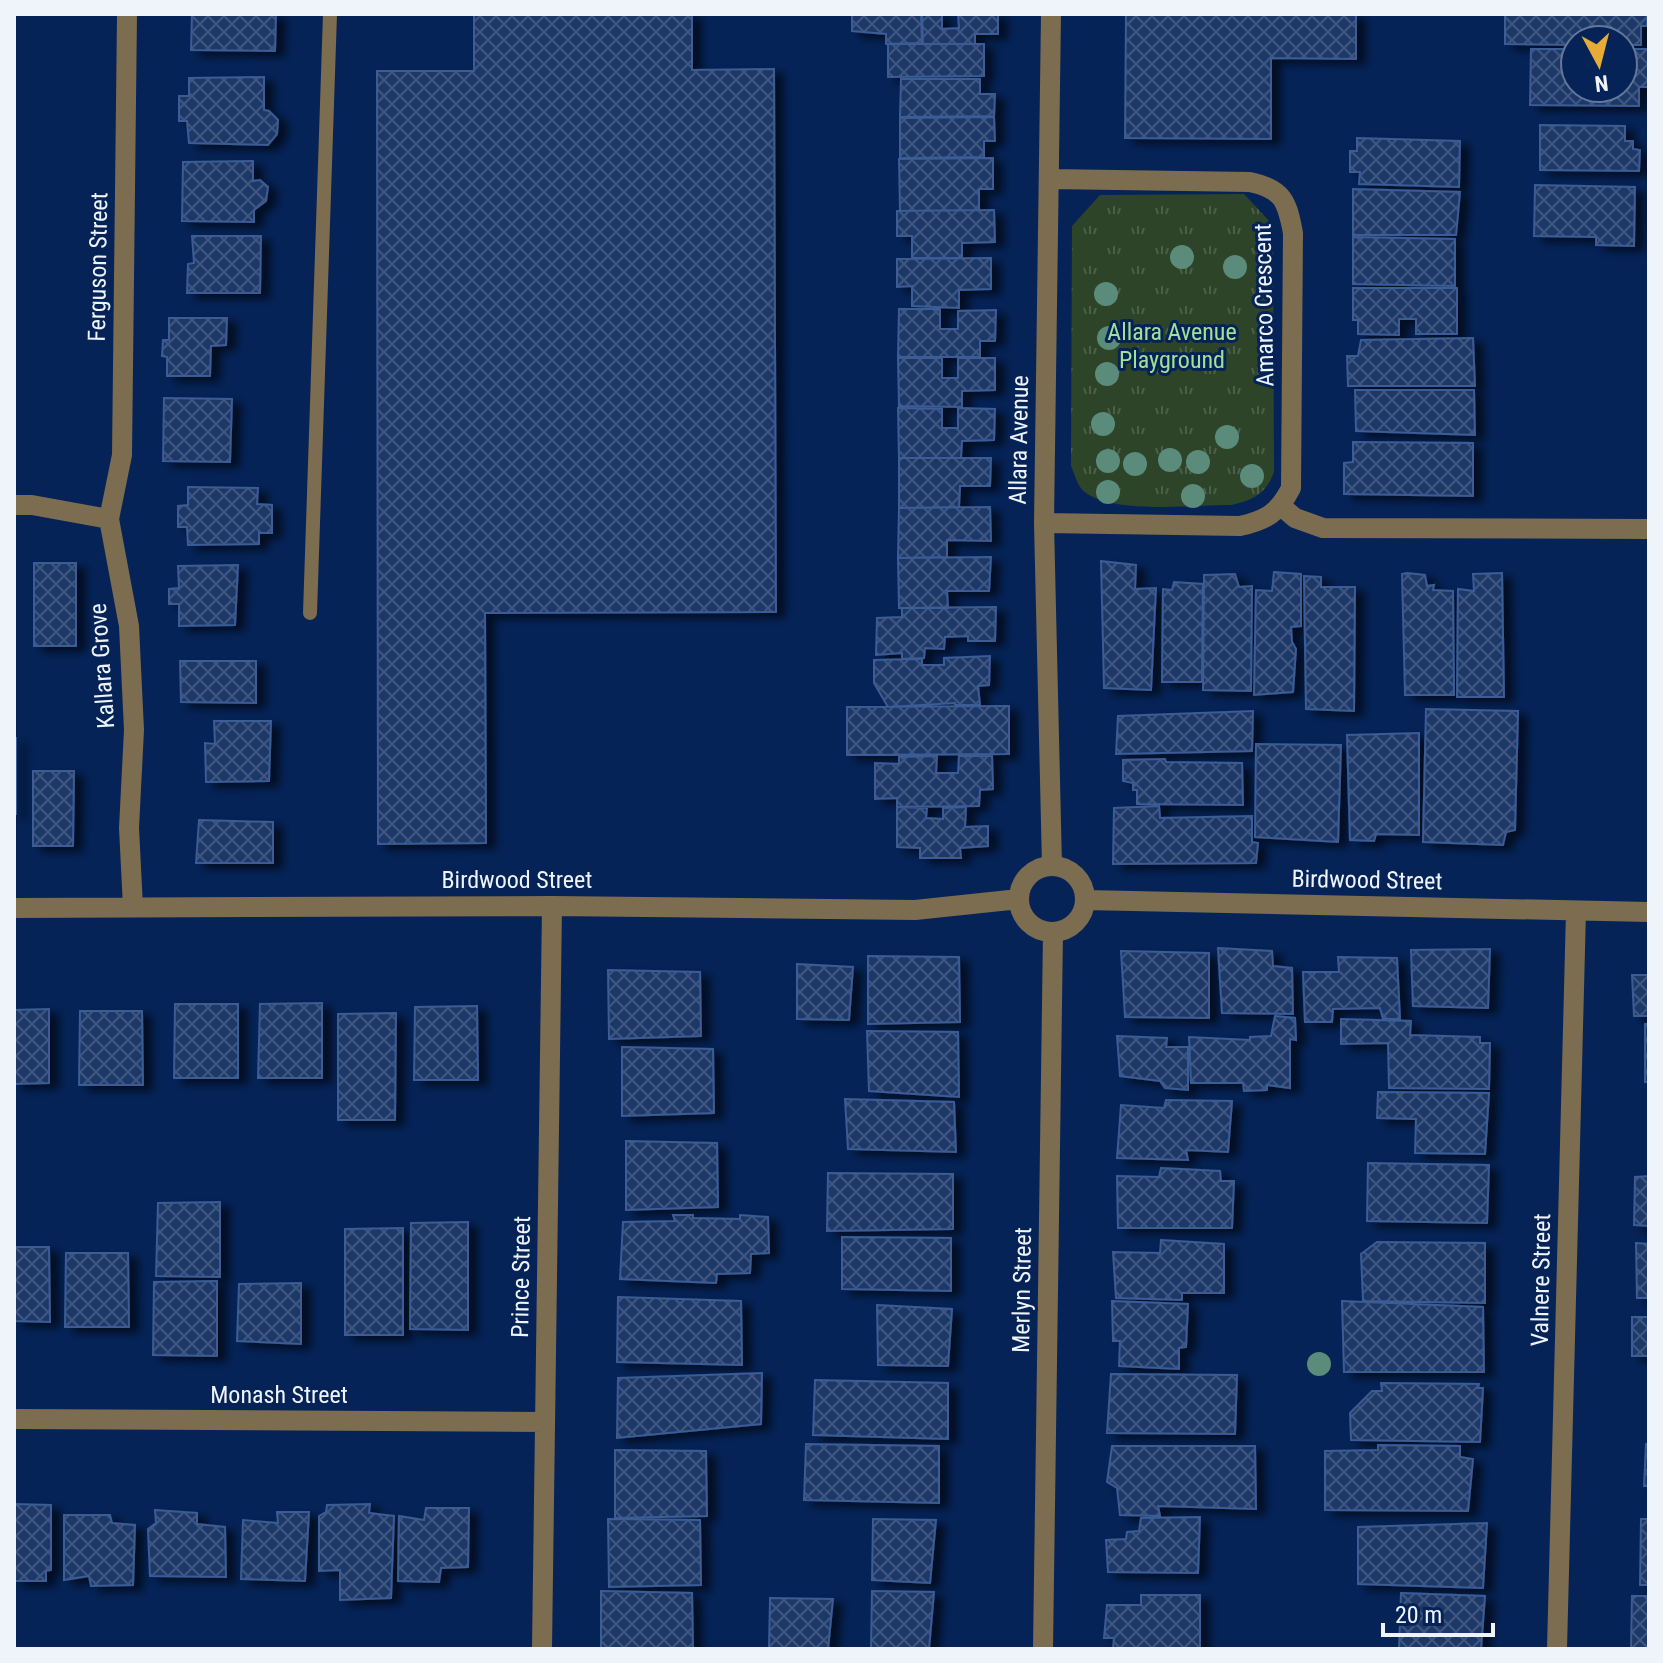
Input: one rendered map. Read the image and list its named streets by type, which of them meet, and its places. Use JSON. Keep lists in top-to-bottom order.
{
  "streets": {
    "street": [
      "Ferguson Street",
      "Amarco Crescent",
      "Allara Avenue",
      "Kallara Grove",
      "Birdwood Street",
      "Prince Street",
      "Valnere Street",
      "Merlyn Street",
      "Monash Street"
    ]
  },
  "crossings": [
    ["Ferguson Street", "Kallara Grove"],
    ["Amarco Crescent", "Allara Avenue"],
    ["Allara Avenue", "Birdwood Street"],
    ["Allara Avenue", "Merlyn Street"],
    ["Kallara Grove", "Birdwood Street"],
    ["Birdwood Street", "Prince Street"],
    ["Birdwood Street", "Valnere Street"],
    ["Birdwood Street", "Merlyn Street"],
    ["Prince Street", "Monash Street"]
  ],
  "parks": ["Allara Avenue Playground"],
  "scale_bar": "20 m",
  "north": "bottom"
}
